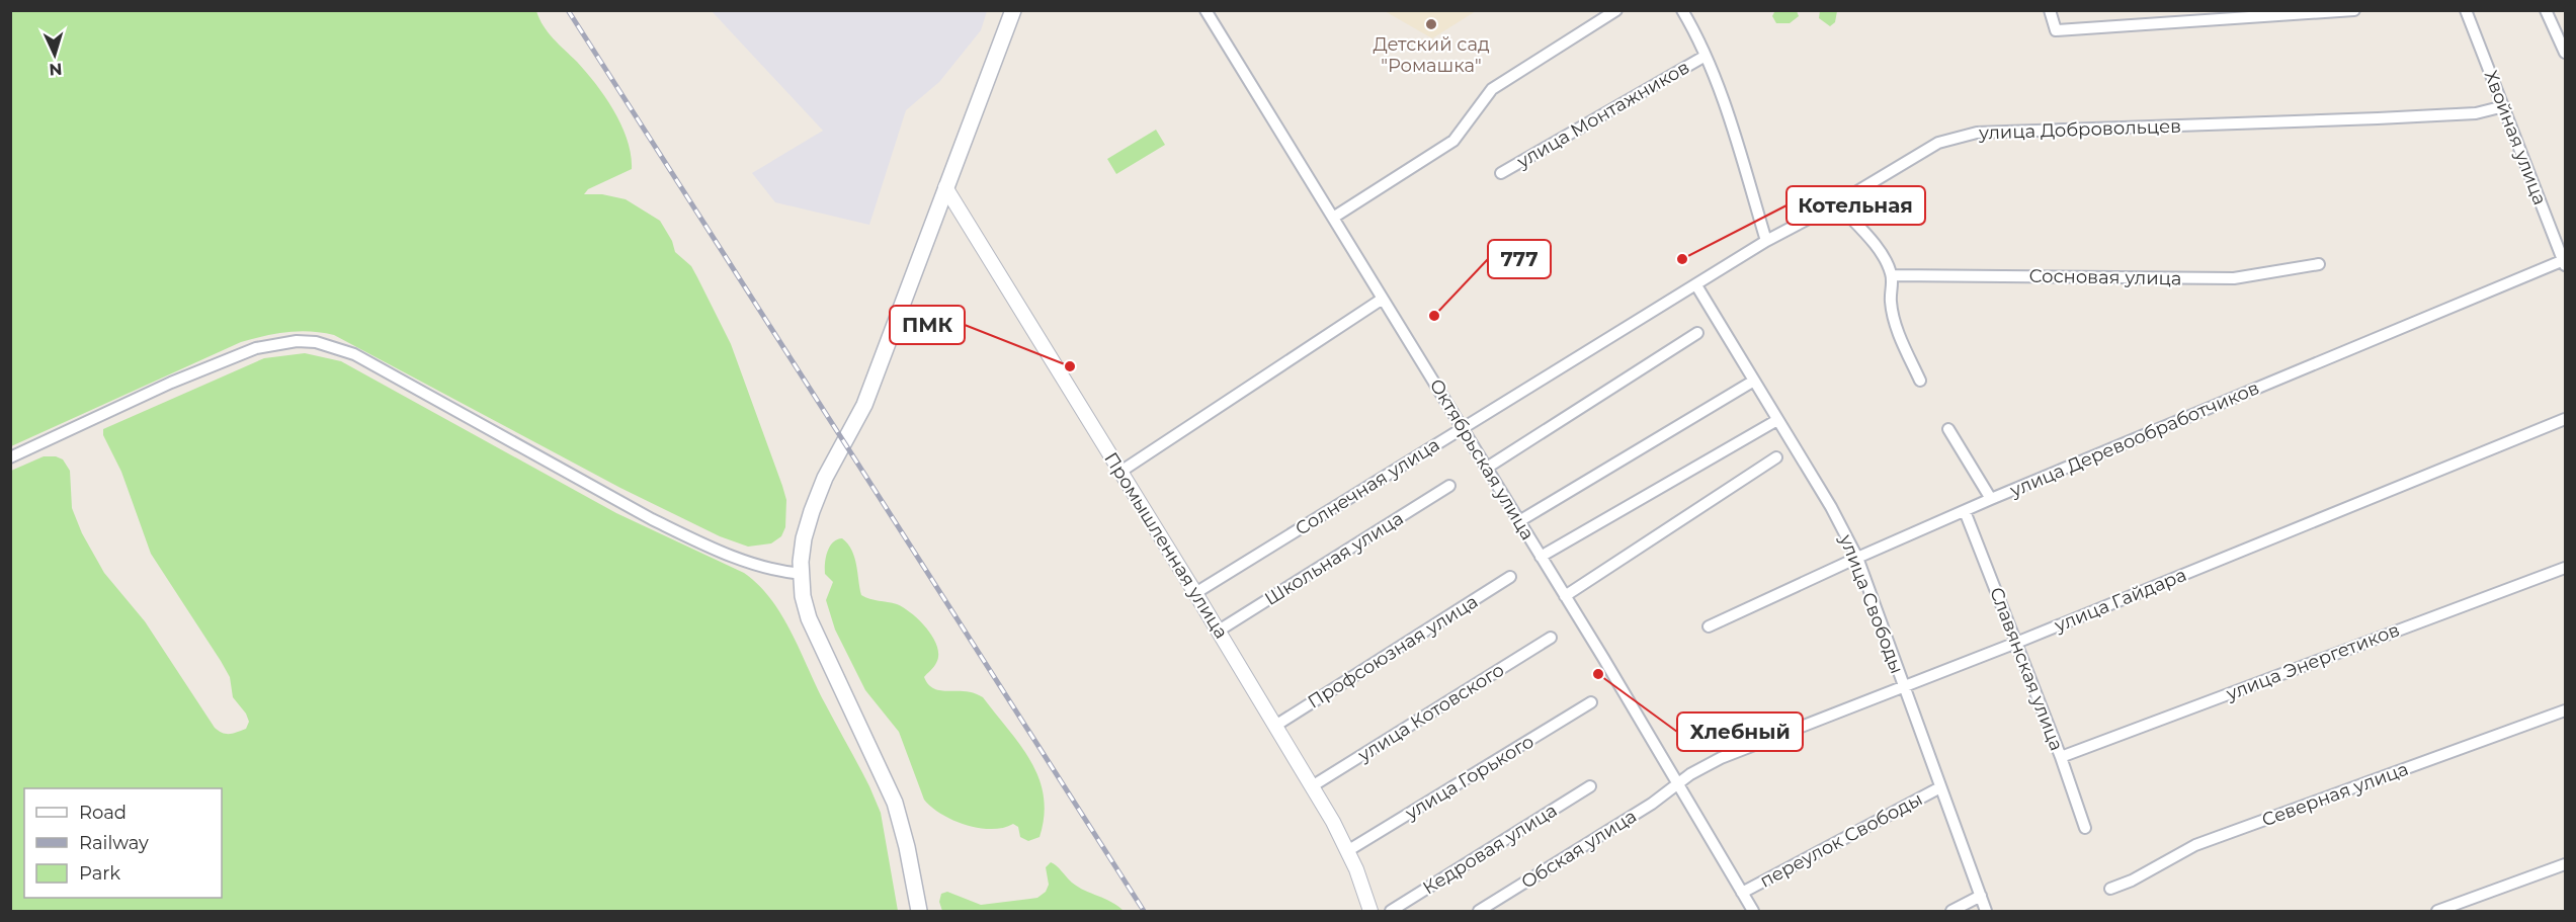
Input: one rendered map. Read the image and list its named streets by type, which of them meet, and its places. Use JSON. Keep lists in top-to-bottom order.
{
  "streets": {
    "street": [
      "улица Монтажников",
      "улица Добровольцев",
      "Хвойная улица",
      "Сосновая улица",
      "улица Деревообработчиков",
      "Октябрьская улица",
      "Солнечная улица",
      "Промышленная улица",
      "Школьная улица",
      "улица Гайдара",
      "улица Свободы",
      "Профсоюзная улица",
      "улица Энергетиков",
      "Славянская улица",
      "улица Котовского",
      "улица Горького",
      "Северная улица",
      "переулок Свободы",
      "Кедровая улица",
      "Обская улица"
    ]
  },
  "crossings": [
    ["улица Монтажников", "улица Добровольцев"],
    ["улица Добровольцев", "Хвойная улица"],
    ["улица Добровольцев", "Солнечная улица"],
    ["улица Добровольцев", "улица Свободы"],
    ["Хвойная улица", "улица Деревообработчиков"],
    ["улица Деревообработчиков", "улица Свободы"],
    ["улица Деревообработчиков", "Славянская улица"],
    ["Октябрьская улица", "Солнечная улица"],
    ["Октябрьская улица", "улица Гайдара"],
    ["Октябрьская улица", "переулок Свободы"],
    ["Октябрьская улица", "Обская улица"],
    ["Солнечная улица", "Промышленная улица"],
    ["Солнечная улица", "улица Свободы"],
    ["Промышленная улица", "Школьная улица"],
    ["Промышленная улица", "Профсоюзная улица"],
    ["Промышленная улица", "улица Котовского"],
    ["Промышленная улица", "улица Горького"],
    ["улица Гайдара", "улица Свободы"],
    ["улица Гайдара", "Славянская улица"],
    ["улица Гайдара", "Обская улица"],
    ["улица Свободы", "переулок Свободы"],
    ["улица Энергетиков", "Славянская улица"]
  ],
  "places": [
    "Детский сад \"Ромашка\"",
    "Котельная",
    "777",
    "ПМК",
    "Хлебный"
  ],
  "legend": ["Road", "Railway", "Park"],
  "north": "bottom"
}
